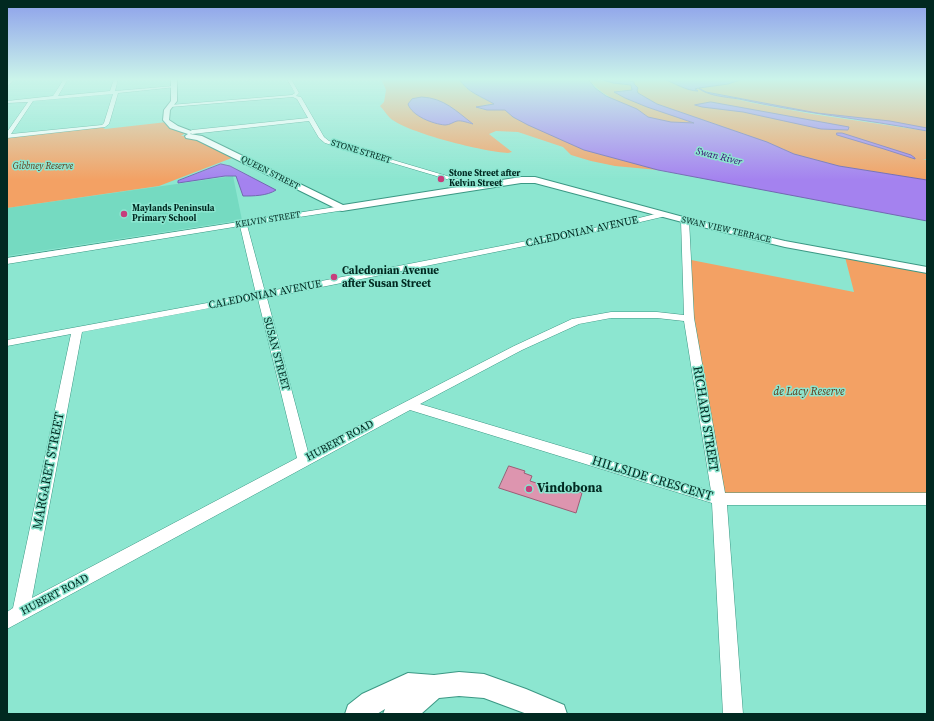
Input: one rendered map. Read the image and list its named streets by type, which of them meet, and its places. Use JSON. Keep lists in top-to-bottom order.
{
  "streets": {
    "street": [
      "STONE STREET",
      "QUEEN STREET",
      "KELVIN STREET",
      "SWAN VIEW TERRACE",
      "CALEDONIAN AVENUE",
      "SUSAN STREET",
      "RICHARD STREET",
      "HUBERT ROAD",
      "MARGARET STREET",
      "HILLSIDE CRESCENT"
    ]
  },
  "crossings": [
    ["STONE STREET", "KELVIN STREET"],
    ["QUEEN STREET", "KELVIN STREET"],
    ["KELVIN STREET", "SWAN VIEW TERRACE"],
    ["KELVIN STREET", "SUSAN STREET"],
    ["SWAN VIEW TERRACE", "CALEDONIAN AVENUE"],
    ["SWAN VIEW TERRACE", "RICHARD STREET"],
    ["CALEDONIAN AVENUE", "SUSAN STREET"],
    ["CALEDONIAN AVENUE", "MARGARET STREET"],
    ["SUSAN STREET", "HUBERT ROAD"],
    ["RICHARD STREET", "HUBERT ROAD"],
    ["RICHARD STREET", "HILLSIDE CRESCENT"],
    ["HUBERT ROAD", "MARGARET STREET"],
    ["HUBERT ROAD", "HILLSIDE CRESCENT"]
  ],
  "water": ["Swan River"],
  "parks": ["Gibbney Reserve", "de Lacy Reserve"],
  "places": [
    "Stone Street after Kelvin Street",
    "Maylands Peninsula Primary School",
    "Caledonian Avenue after Susan Street",
    "Vindobona"
  ]
}
